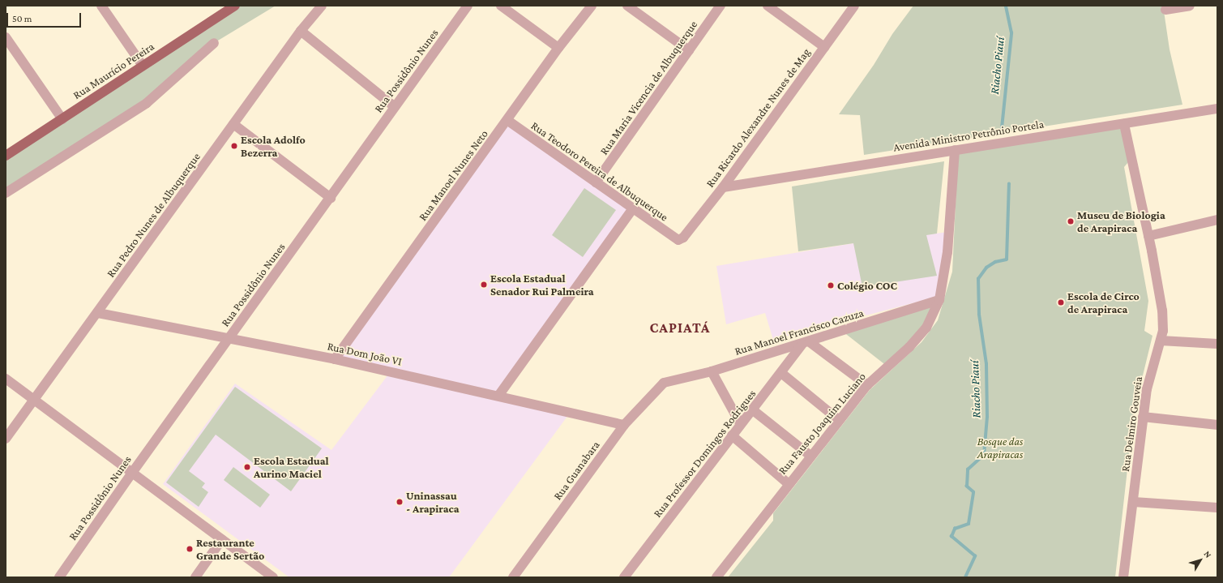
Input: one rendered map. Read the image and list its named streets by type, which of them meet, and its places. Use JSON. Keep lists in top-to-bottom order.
{
  "streets": {
    "main road": ["Rua Maurício Pereira"],
    "street": [
      "Rua Possidônio Nunes",
      "Rua Maria Vicencia de Albuquerque",
      "Rua Ricardo Alexandre Nunes de Mag",
      "Avenida Ministro Petrônio Portela",
      "Rua Teodoro Pereira de Albuquerque",
      "Rua Manoel Nunes Neto",
      "Rua Pedro Nunes de Albuquerque",
      "Rua Manoel Francisco Cazuza",
      "Rua Dom João VI",
      "Rua Fausto Joaquim Luciano",
      "Rua Delmiro Gouveia",
      "Rua Professor Domingos Rodrigues",
      "Rua Guanabara"
    ]
  },
  "crossings": [
    ["Rua Possidônio Nunes", "Rua Dom João VI"],
    ["Rua Maria Vicencia de Albuquerque", "Rua Teodoro Pereira de Albuquerque"],
    ["Rua Ricardo Alexandre Nunes de Mag", "Avenida Ministro Petrônio Portela"],
    ["Rua Ricardo Alexandre Nunes de Mag", "Rua Teodoro Pereira de Albuquerque"],
    ["Avenida Ministro Petrônio Portela", "Rua Fausto Joaquim Luciano"],
    ["Avenida Ministro Petrônio Portela", "Rua Delmiro Gouveia"],
    ["Rua Teodoro Pereira de Albuquerque", "Rua Manoel Nunes Neto"],
    ["Rua Manoel Nunes Neto", "Rua Dom João VI"],
    ["Rua Pedro Nunes de Albuquerque", "Rua Dom João VI"],
    ["Rua Manoel Francisco Cazuza", "Rua Fausto Joaquim Luciano"],
    ["Rua Manoel Francisco Cazuza", "Rua Professor Domingos Rodrigues"],
    ["Rua Manoel Francisco Cazuza", "Rua Guanabara"],
    ["Rua Dom João VI", "Rua Guanabara"]
  ],
  "districts": ["CAPIATÁ"],
  "water": ["Riacho Piauí"],
  "parks": ["Bosque das Arapiracas"],
  "places": [
    "Escola Adolfo Bezerra",
    "Museu de Biologia de Arapiraca",
    "Escola Estadual Senador Rui Palmeira",
    "Colégio COC",
    "Escola de Circo de Arapiraca",
    "Escola Estadual Aurino Maciel",
    "Uninassau - Arapiraca",
    "Restaurante Grande Sertão"
  ],
  "scale_bar": "50 m",
  "north": "top right"
}
